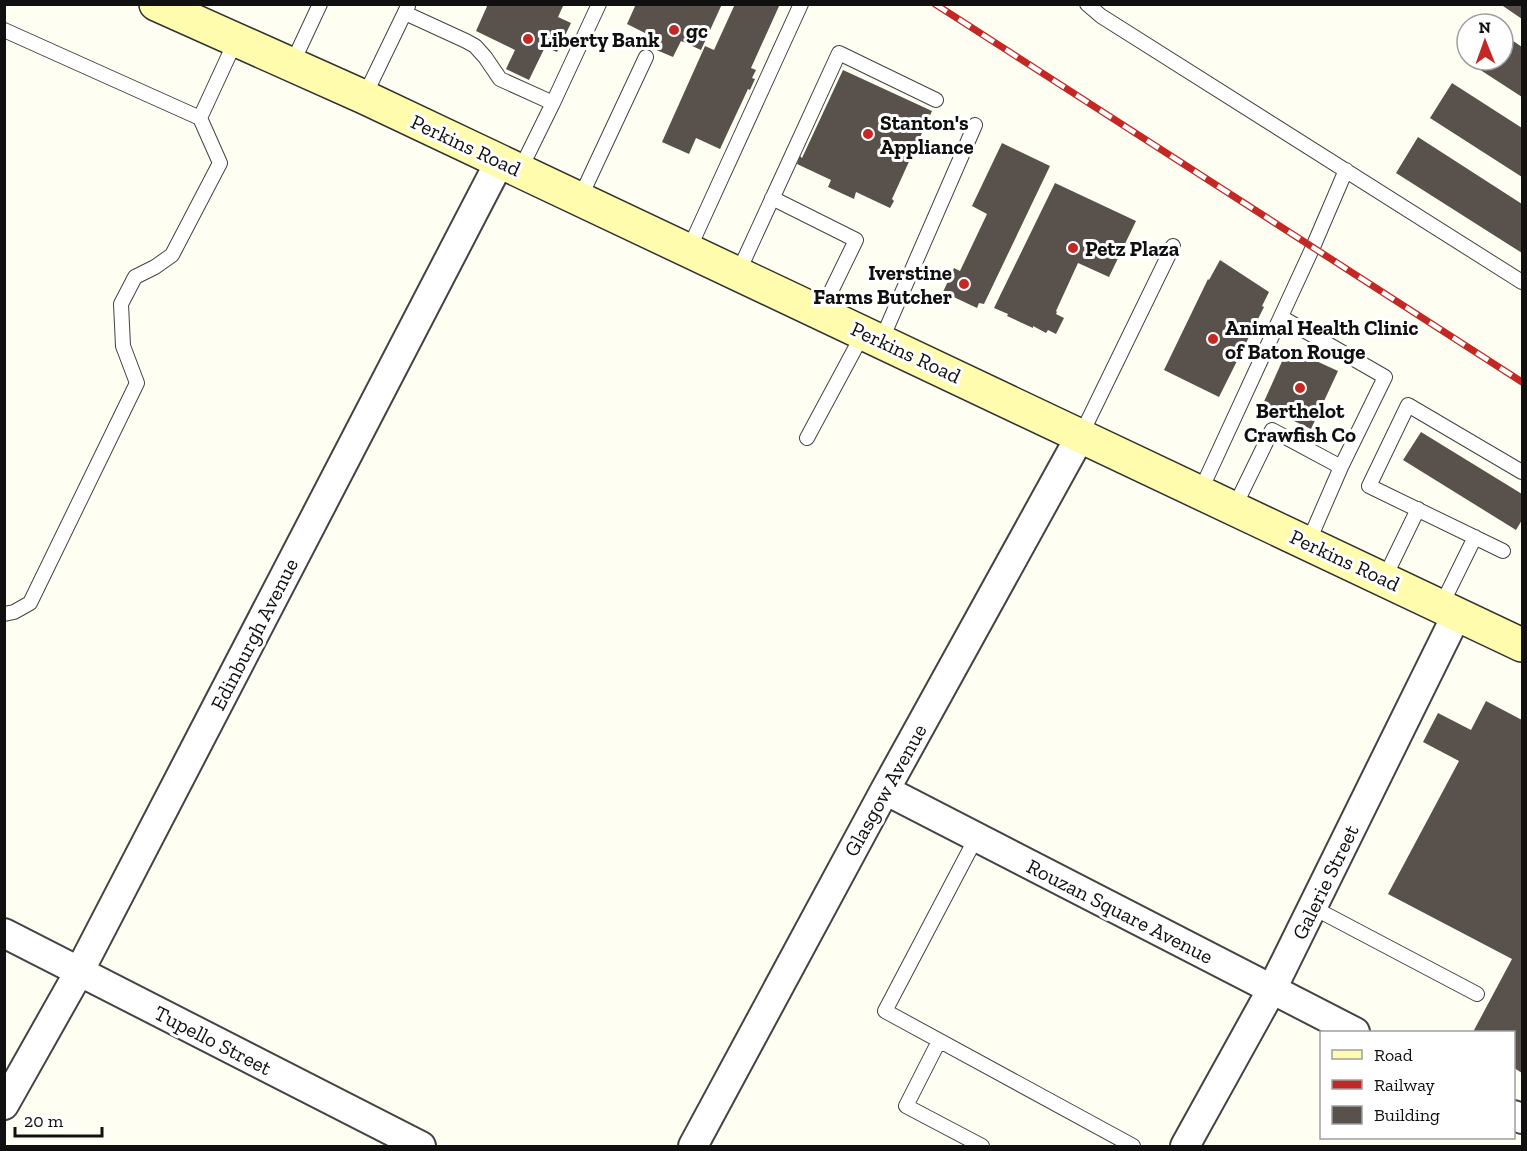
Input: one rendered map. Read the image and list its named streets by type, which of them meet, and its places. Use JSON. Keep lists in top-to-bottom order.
{
  "streets": {
    "main road": ["Perkins Road"],
    "street": [
      "Edinburgh Avenue",
      "Glasgow Avenue",
      "Galerie Street",
      "Rouzan Square Avenue",
      "Tupello Street"
    ]
  },
  "crossings": [
    ["Perkins Road", "Edinburgh Avenue"],
    ["Perkins Road", "Glasgow Avenue"],
    ["Perkins Road", "Galerie Street"],
    ["Edinburgh Avenue", "Tupello Street"],
    ["Glasgow Avenue", "Rouzan Square Avenue"],
    ["Galerie Street", "Rouzan Square Avenue"]
  ],
  "places": [
    "gc",
    "Liberty Bank",
    "Stanton's Appliance",
    "Petz Plaza",
    "Iverstine Farms Butcher",
    "Animal Health Clinic of Baton Rouge",
    "Berthelot Crawfish Co"
  ],
  "legend": ["Road", "Railway", "Building"],
  "scale_bar": "20 m",
  "north": "top"
}
